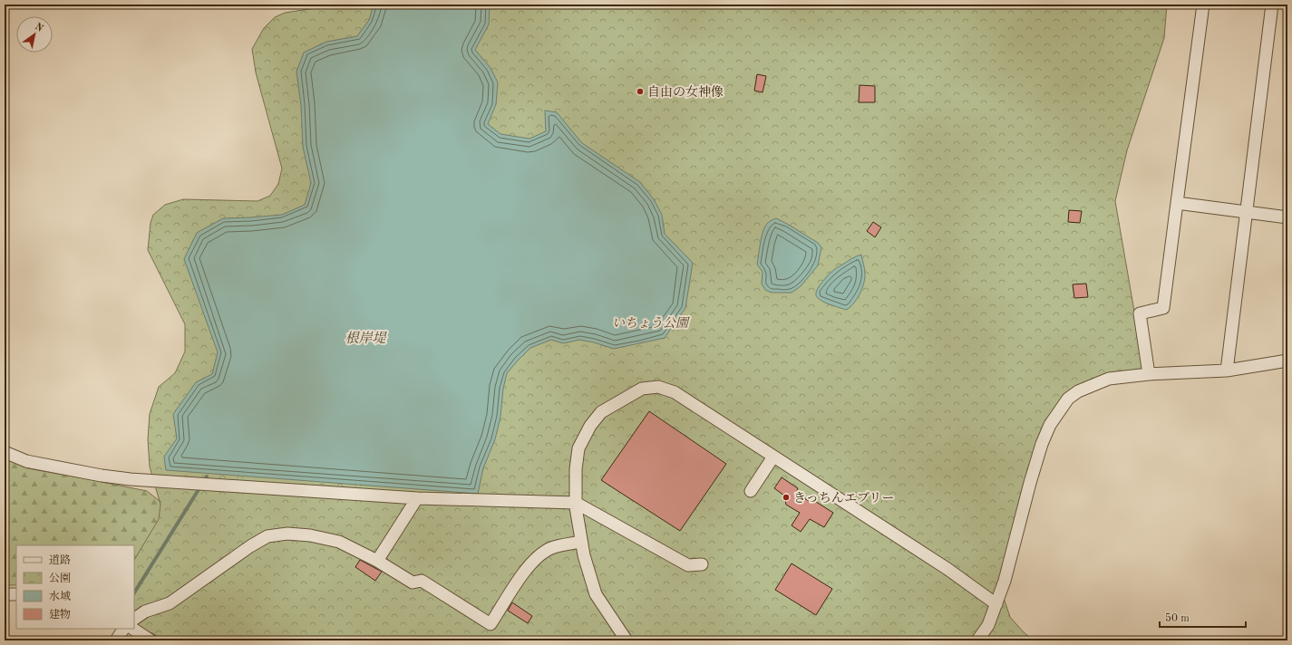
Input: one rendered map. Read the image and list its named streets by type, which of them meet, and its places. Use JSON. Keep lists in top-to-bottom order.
{
  "water": ["根岸堤"],
  "parks": ["いちょう公園"],
  "places": ["自由の女神像", "きっちんエブリー"],
  "legend": [
    "道路",
    "公園",
    "水域",
    "建物"
  ],
  "scale_bar": "50 m",
  "north": "top right"
}
